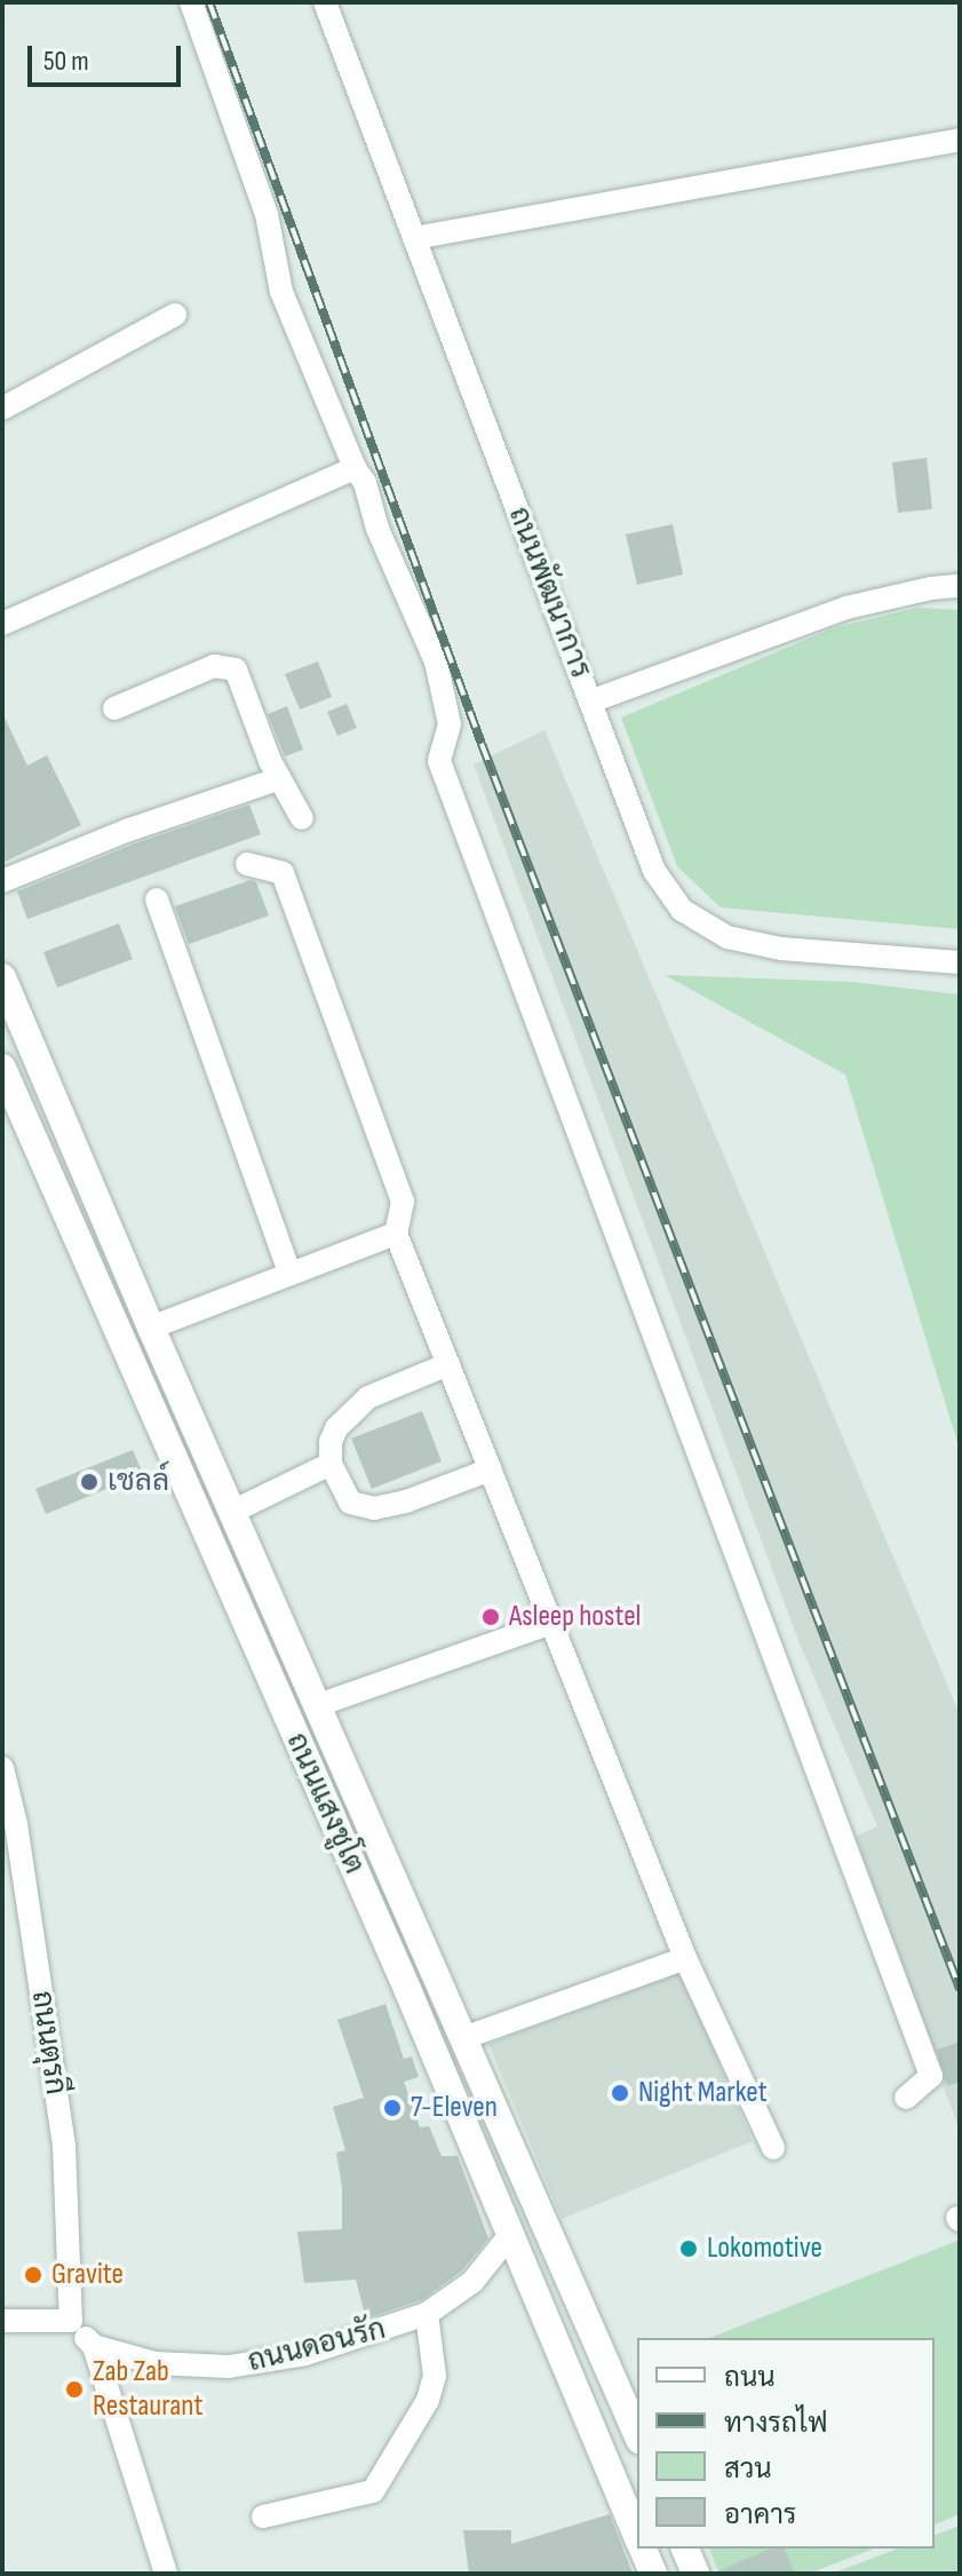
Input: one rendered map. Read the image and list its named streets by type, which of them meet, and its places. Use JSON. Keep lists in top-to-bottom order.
{
  "streets": {
    "main road": ["ถนนแสงชูโต"],
    "street": ["ถนนพัฒนาการ", "ถนนตุรกี", "ถนนดอนรัก"]
  },
  "crossings": [
    ["ถนนแสงชูโต", "ถนนดอนรัก"]
  ],
  "places": [
    "เชลล์",
    "Asleep hostel",
    "Night Market",
    "7-Eleven",
    "Lokomotive",
    "Gravite",
    "Zab Zab Restaurant"
  ],
  "legend": [
    "ถนน",
    "ทางรถไฟ",
    "สวน",
    "อาคาร"
  ],
  "scale_bar": "50 m"
}
